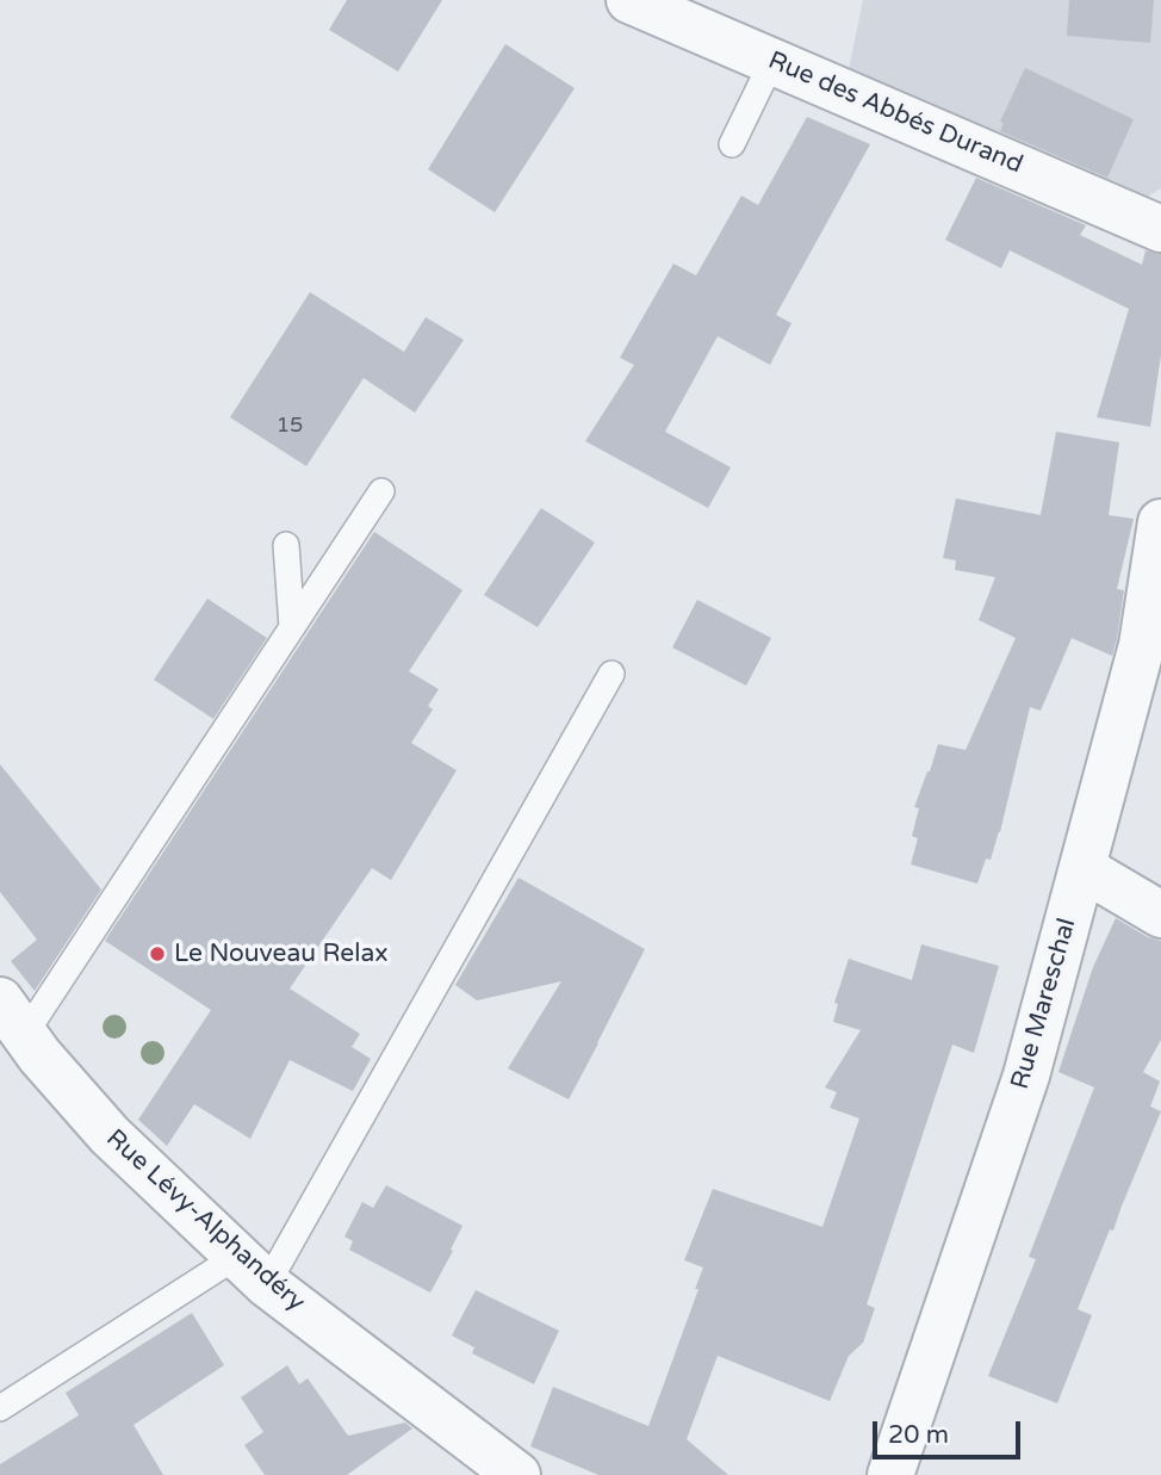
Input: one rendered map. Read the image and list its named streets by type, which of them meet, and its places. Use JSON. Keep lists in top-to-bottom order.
{
  "streets": {
    "street": ["Rue des Abbés Durand", "Rue Mareschal", "Rue Lévy-Alphandéry"]
  },
  "places": ["Le Nouveau Relax"],
  "house_numbers": ["15"],
  "scale_bar": "20 m"
}
